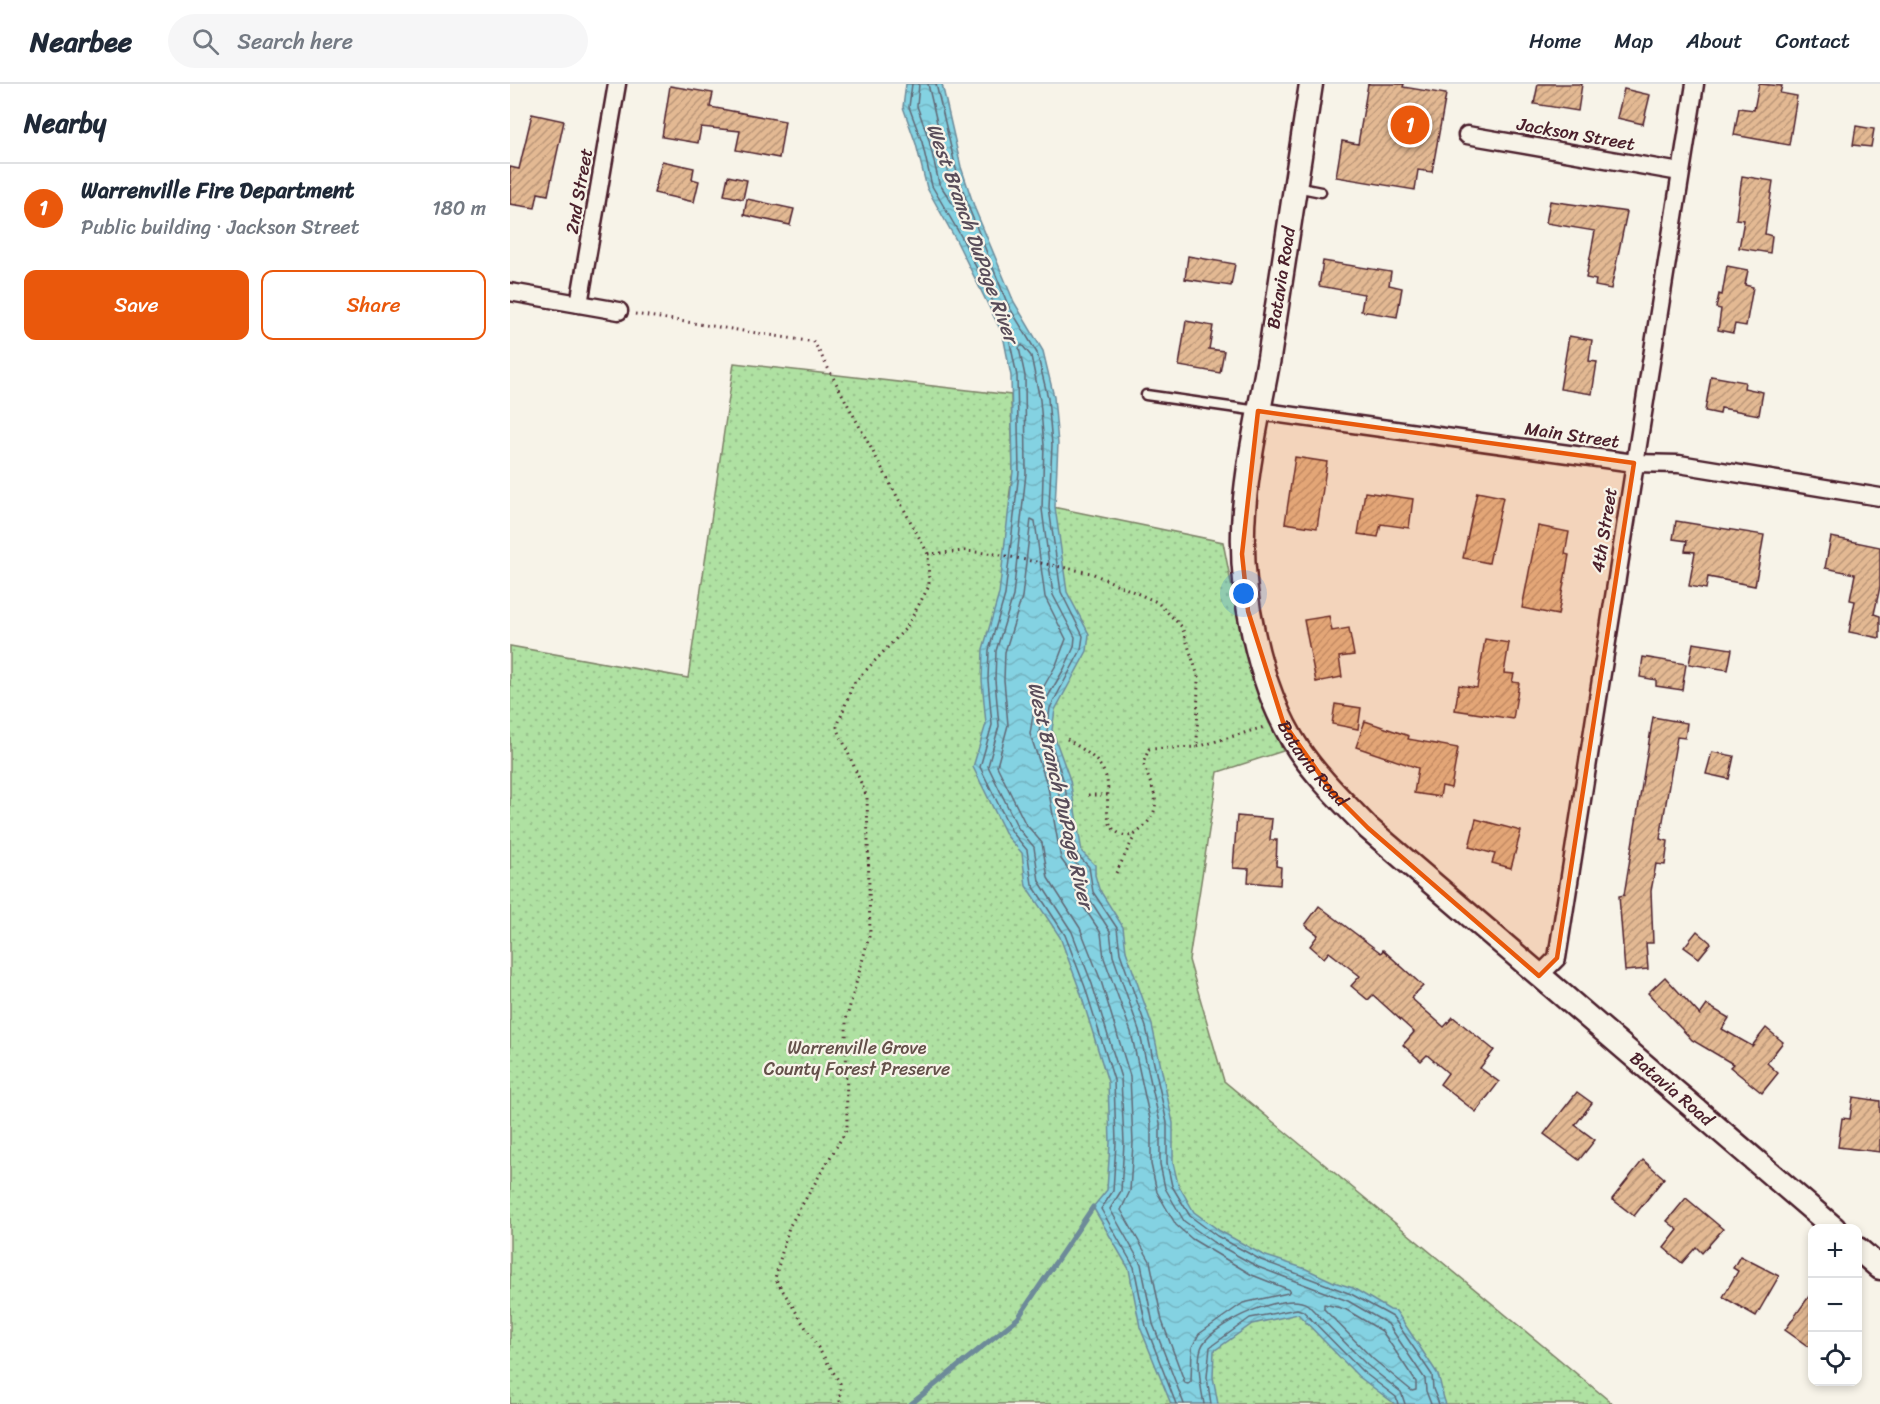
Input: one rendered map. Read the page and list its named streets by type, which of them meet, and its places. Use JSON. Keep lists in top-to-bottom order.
{
  "streets": {
    "main road": ["Batavia Road"],
    "street": [
      "Jackson Street",
      "2nd Street",
      "Main Street",
      "4th Street"
    ]
  },
  "crossings": [
    ["Jackson Street", "4th Street"],
    ["Batavia Road", "Main Street"],
    ["Batavia Road", "4th Street"],
    ["Main Street", "4th Street"]
  ],
  "water": ["West Branch DuPage River"],
  "parks": ["Warrenville Grove County Forest Preserve"],
  "page": {
    "header": "Nearbee",
    "search": "Search here",
    "nav": [
      "Home",
      "Map",
      "About",
      "Contact"
    ],
    "heading": "Nearby",
    "pins": "1",
    "list": [
      {
        "mark": "1",
        "name": "Warrenville Fire Department",
        "note": "Public building · Jackson Street",
        "value": "180 m"
      }
    ],
    "buttons": ["Save", "Share"],
    "map_buttons": ["+", "−"]
  }
}
